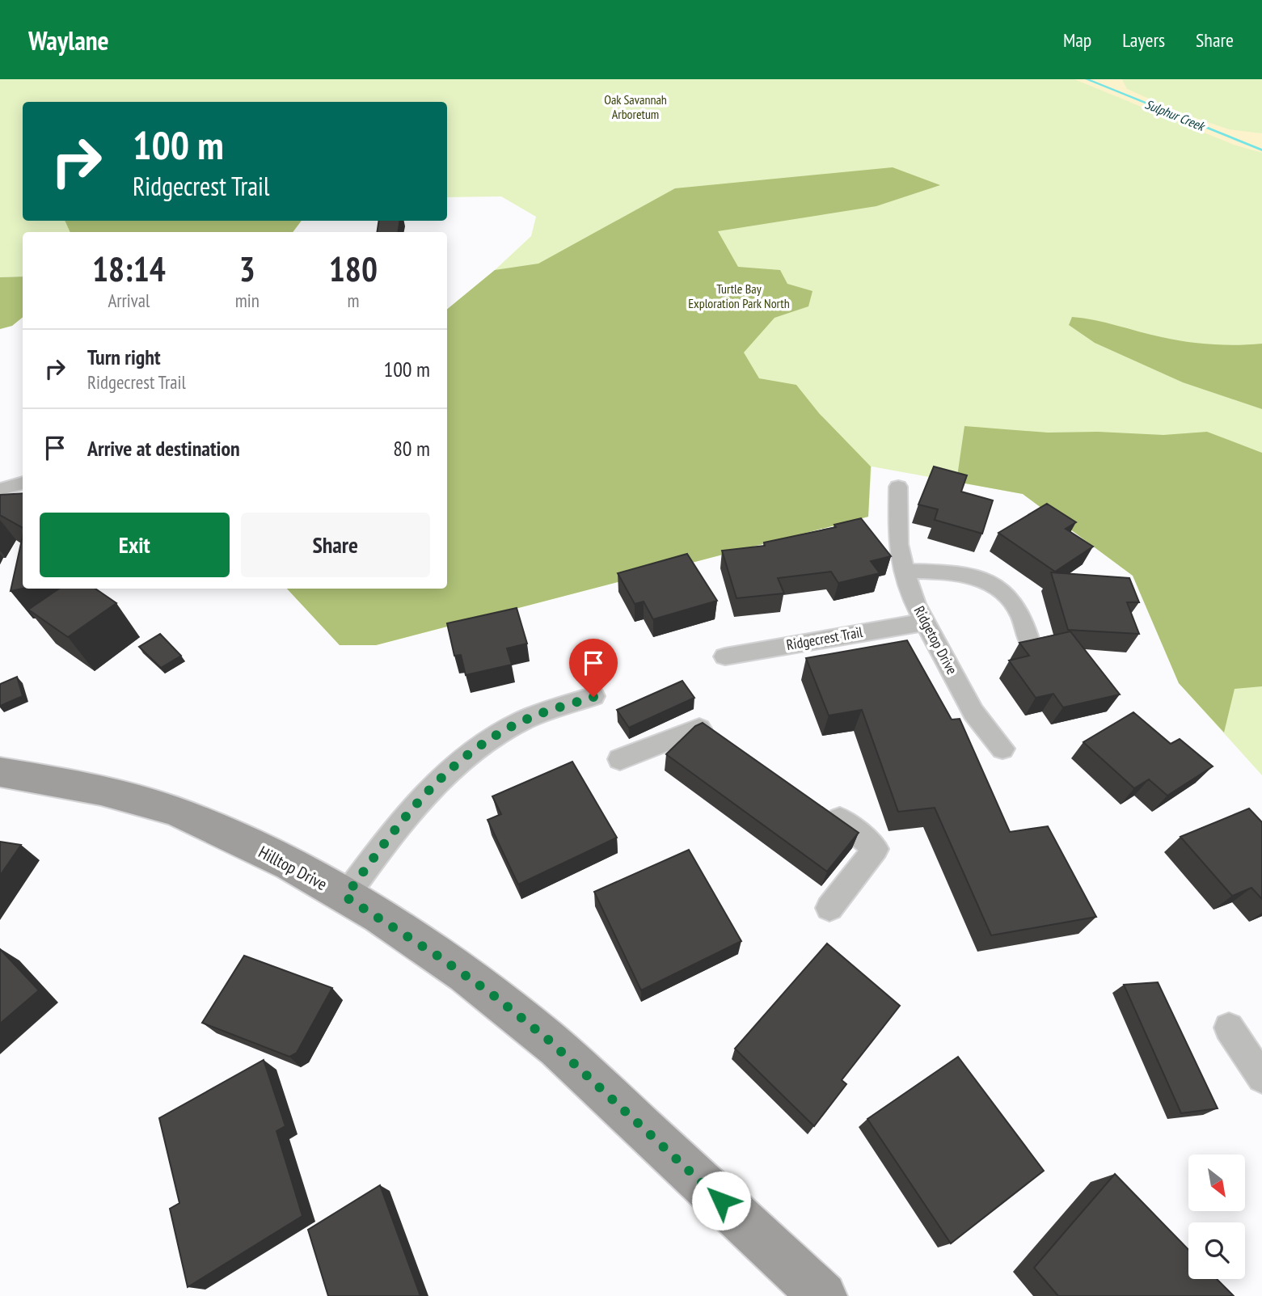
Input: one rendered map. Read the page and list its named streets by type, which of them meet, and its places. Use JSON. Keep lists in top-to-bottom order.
{
  "streets": {
    "main road": ["Hilltop Drive"],
    "street": ["Ridgecrest Trail", "Ridgetop Drive"]
  },
  "crossings": [
    ["Ridgecrest Trail", "Ridgetop Drive"]
  ],
  "water": ["Sulphur Creek"],
  "parks": ["Oak Savannah Arboretum", "Turtle Bay Exploration Park North"],
  "north": "bottom right",
  "page": {
    "header": "Waylane",
    "nav": ["Map", "Layers", "Share"],
    "turn": ["100 m", "Ridgecrest Trail"],
    "eta": [
      "18:14",
      "Arrival",
      "3",
      "min",
      "180",
      "m"
    ],
    "list": [
      {
        "name": "Turn right",
        "note": "Ridgecrest Trail",
        "value": "100 m"
      },
      {
        "name": "Arrive at destination",
        "value": "80 m"
      }
    ],
    "buttons": ["Exit", "Share"]
  }
}
